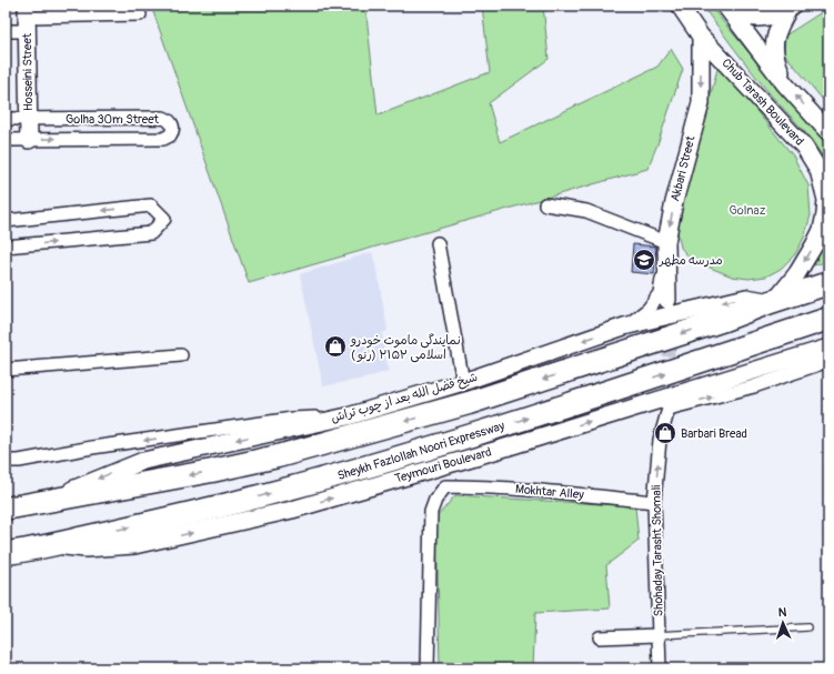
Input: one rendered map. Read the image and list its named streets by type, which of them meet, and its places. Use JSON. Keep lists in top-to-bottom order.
{
  "streets": {
    "highway": ["Sheykh Fazlollah Noori Expressway"],
    "main road": [
      "Hosseini Street",
      "Chub Tarash Boulevard",
      "Akbari Street",
      "شیخ فضل الله بعد از چوب تراش",
      "Teymouri Boulevard"
    ],
    "street": ["Golha 30m Street", "Mokhtar Alley", "Shohaday Tarasht Shomali"]
  },
  "crossings": [
    ["Hosseini Street", "Golha 30m Street"],
    ["Chub Tarash Boulevard", "Akbari Street"],
    ["Chub Tarash Boulevard", "شیخ فضل الله بعد از چوب تراش"],
    ["Sheykh Fazlollah Noori Expressway", "Teymouri Boulevard"],
    ["Mokhtar Alley", "Shohaday Tarasht Shomali"]
  ],
  "one_way": [
    "Akbari Street",
    "شیخ فضل الله بعد از چوب تراش",
    "Teymouri Boulevard",
    "Shohaday Tarasht Shomali"
  ],
  "parks": ["Golnaz"],
  "places": {
    "school or university": ["مدرسه مطهر"],
    "shop": ["نمایندگی ماموت خودرو ( رنو) اسلامی ۲۱۵۲", "Barbari Bread"]
  },
  "north": "top"
}
